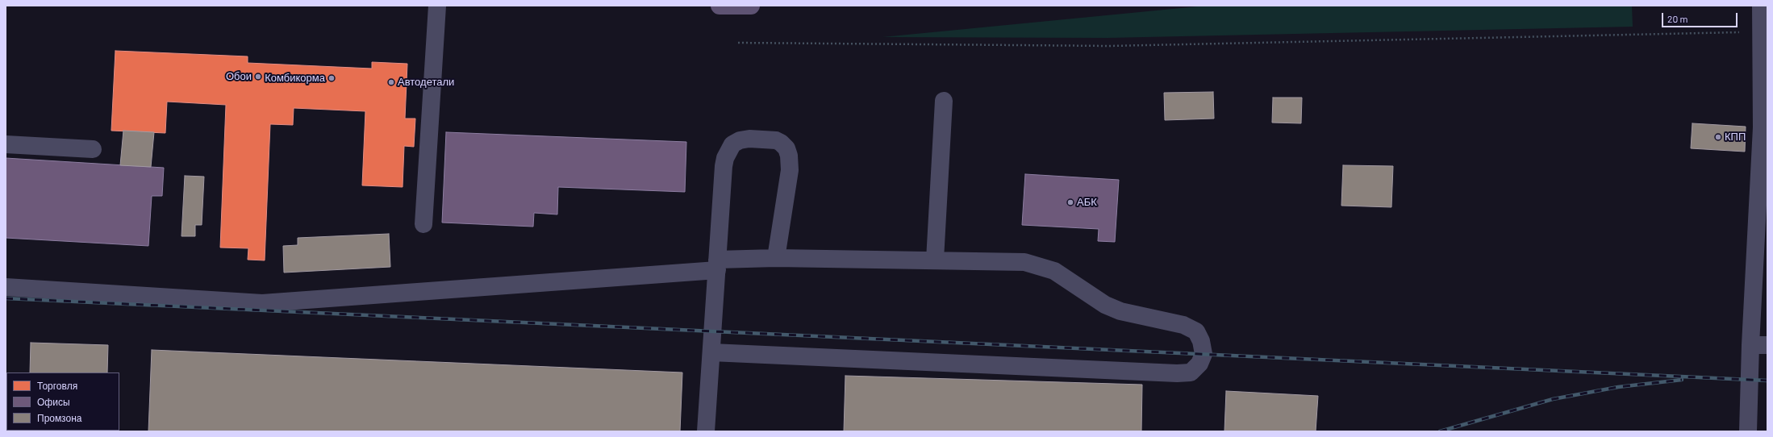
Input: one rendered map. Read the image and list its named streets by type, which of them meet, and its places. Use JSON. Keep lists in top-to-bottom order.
{
  "places": [
    "Обои",
    "Комбикорма",
    "Автодетали",
    "КПП",
    "АБК"
  ],
  "legend": ["Торговля", "Офисы", "Промзона"],
  "scale_bar": "20 m"
}
